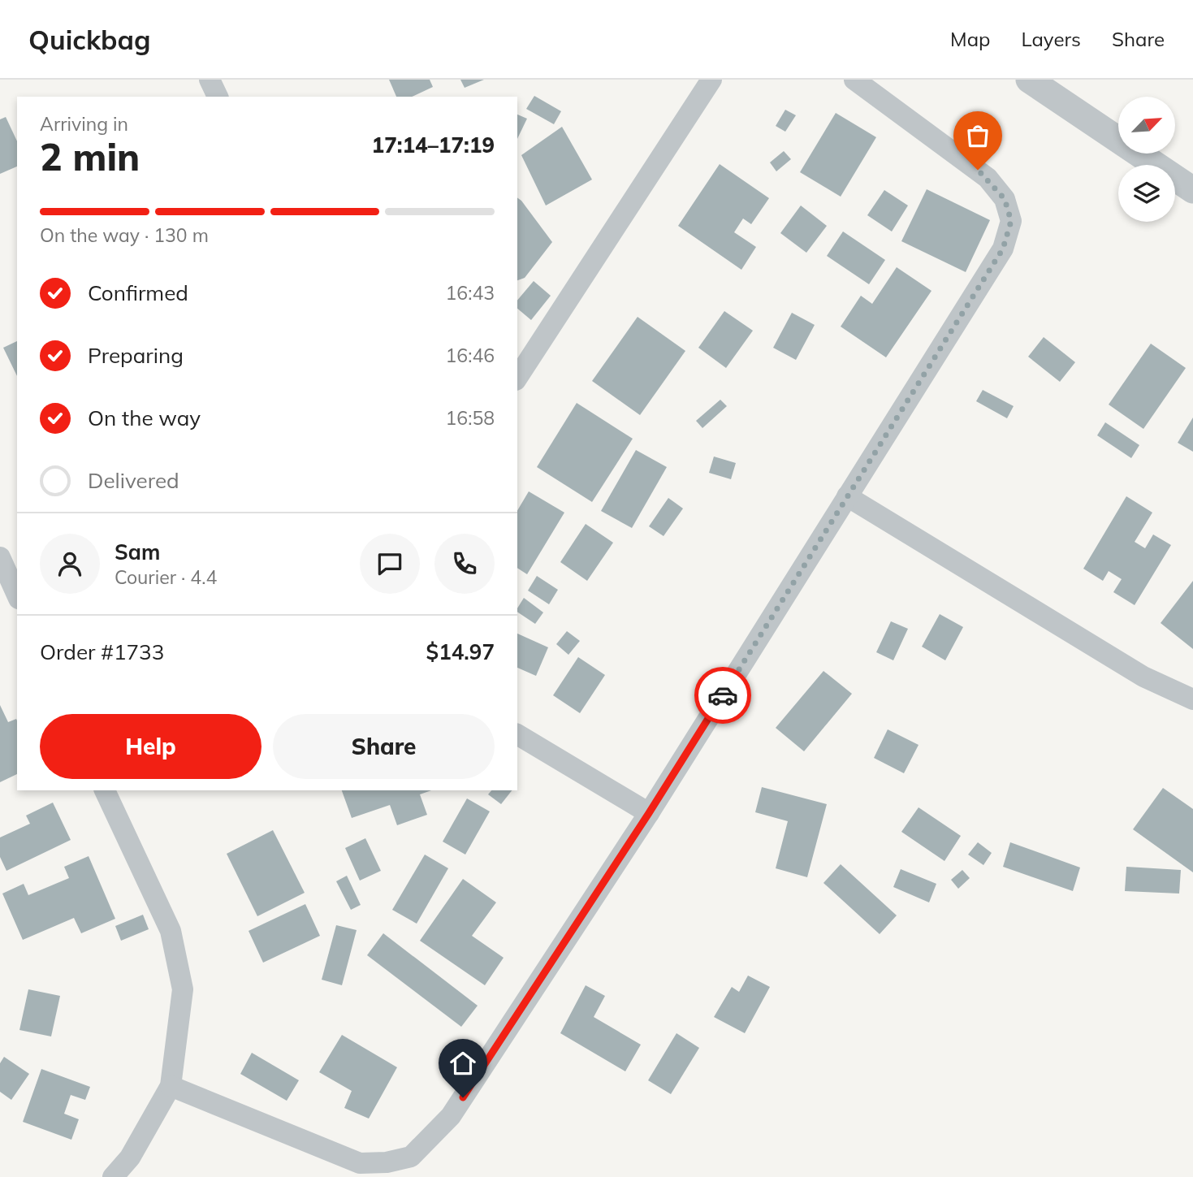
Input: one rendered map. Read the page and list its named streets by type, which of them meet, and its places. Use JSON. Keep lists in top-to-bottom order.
{
  "north": "top right",
  "page": {
    "header": "Quickbag",
    "nav": ["Map", "Layers", "Share"],
    "heading": ["2 min", "Arriving in", "17:14–17:19"],
    "panel": [
      "Sam",
      "Courier · 4.4",
      "Order #1733",
      "$14.97"
    ],
    "bar": "On the way · 130 m",
    "list": [
      ["Confirmed", "16:43"],
      ["Preparing", "16:46"],
      ["On the way", "16:58"],
      "Delivered"
    ],
    "buttons": ["Help", "Share"]
  }
}
